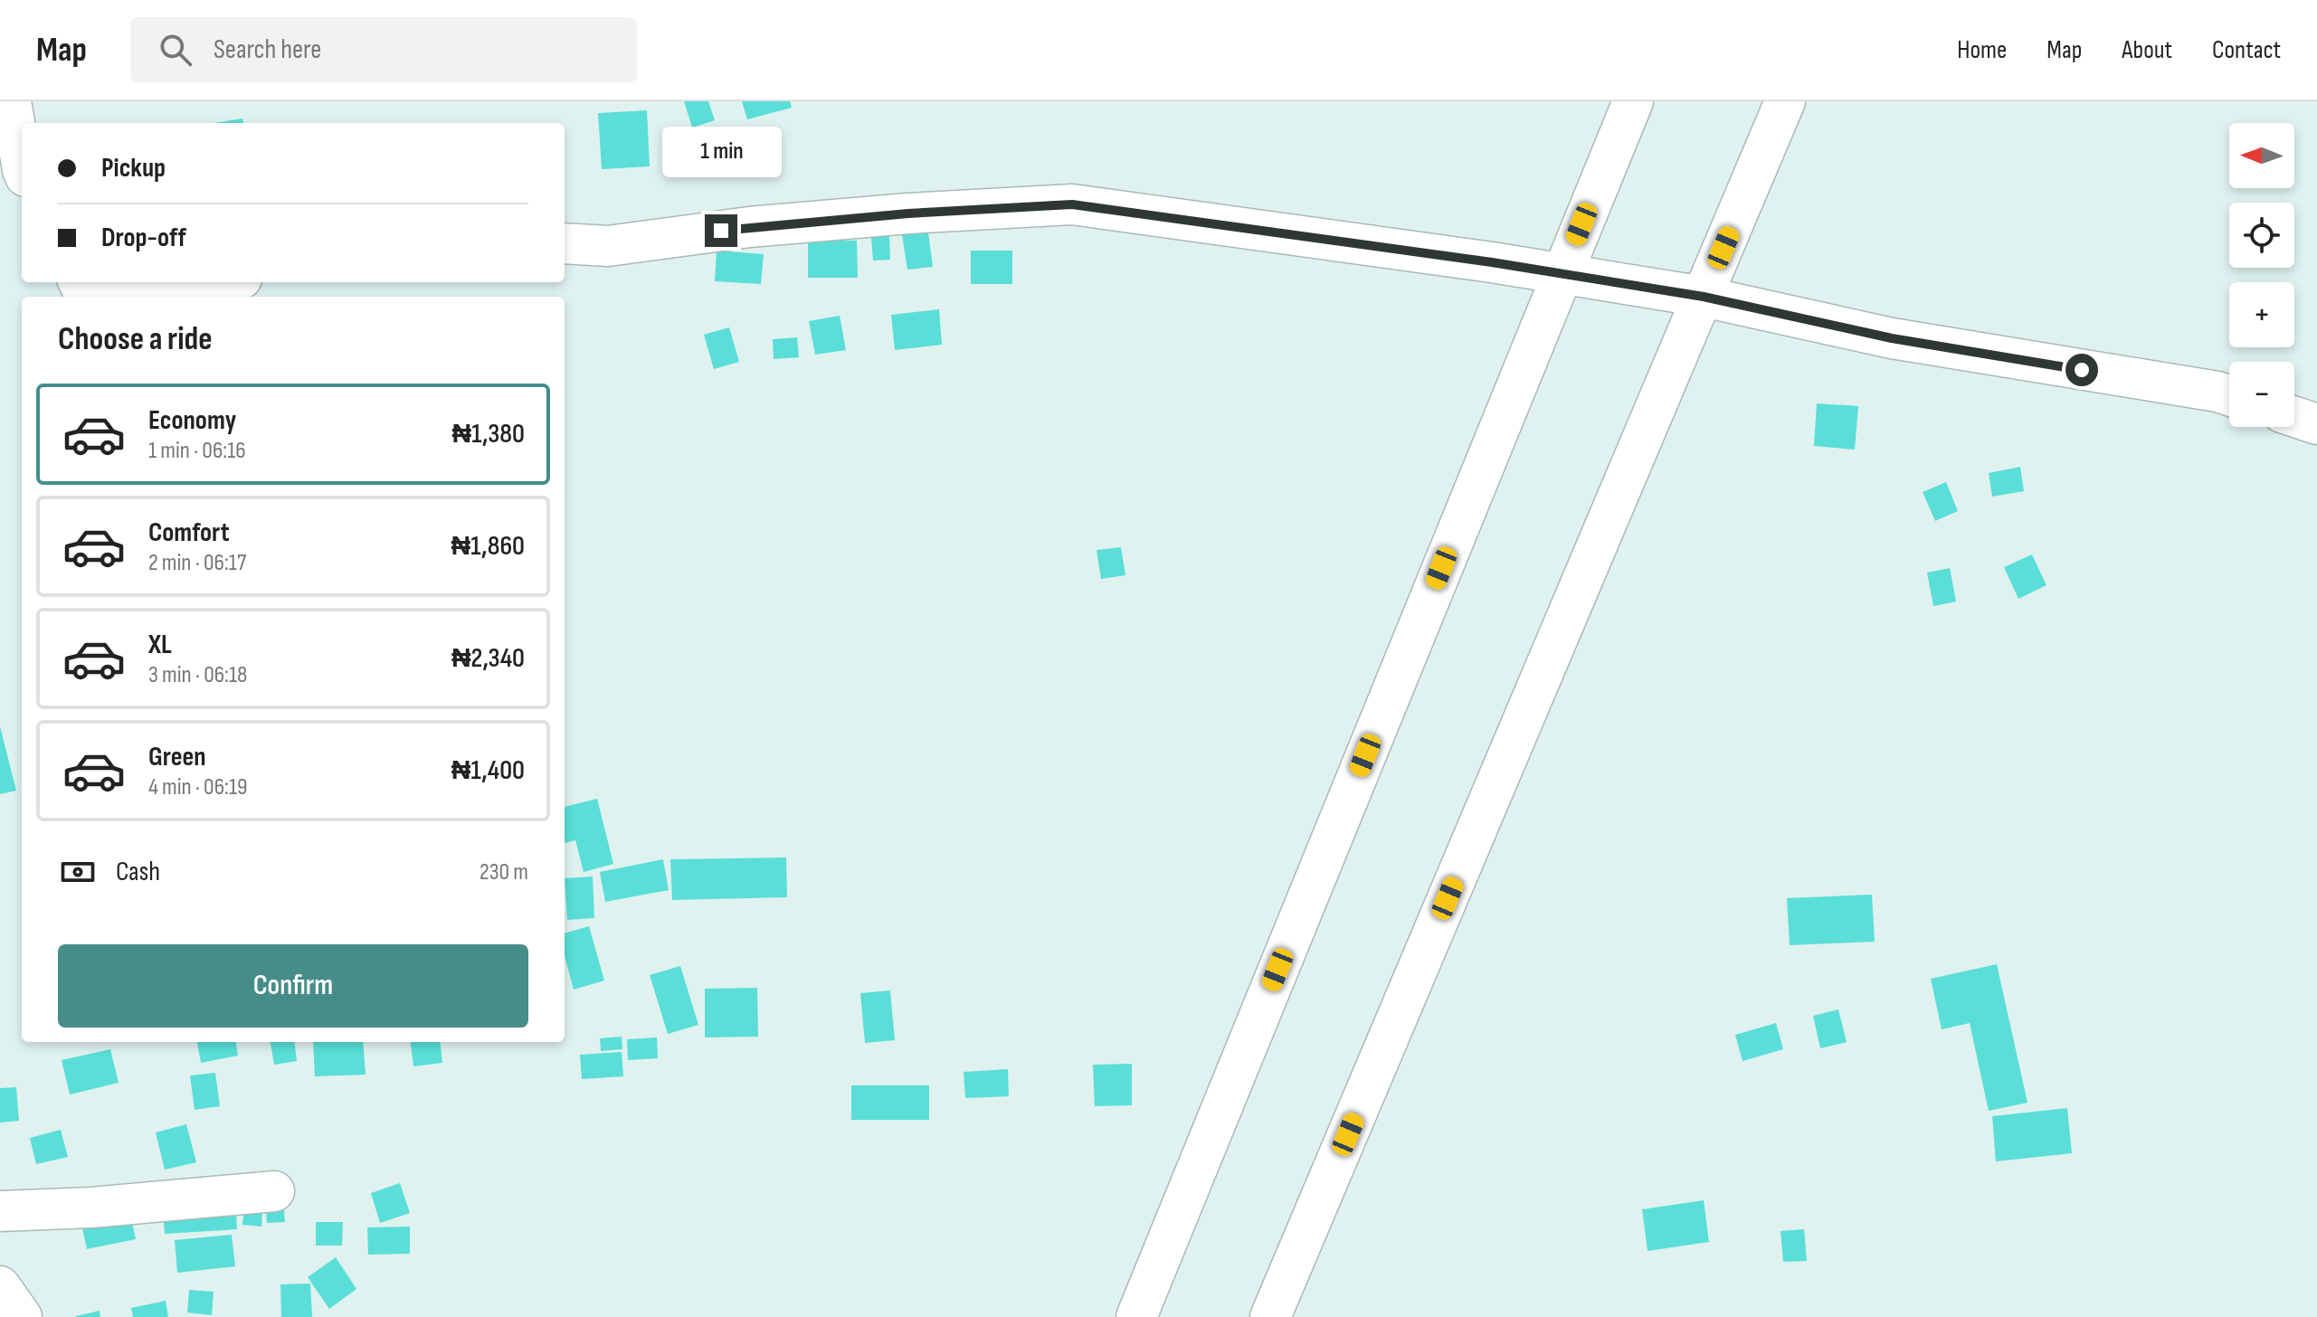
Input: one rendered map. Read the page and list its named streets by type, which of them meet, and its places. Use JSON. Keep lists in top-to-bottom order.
{
  "north": "left",
  "page": {
    "header": "Map",
    "search": "Search here",
    "nav": [
      "Home",
      "Map",
      "About",
      "Contact"
    ],
    "map_buttons": ["+", "−"],
    "banner": ["Pickup", "Drop-off"],
    "bubble": "1 min",
    "heading": "Choose a ride",
    "list": [
      {
        "name": "Economy",
        "note": "1 min · 06:16",
        "value": "₦1,380"
      },
      {
        "name": "Comfort",
        "note": "2 min · 06:17",
        "value": "₦1,860"
      },
      {
        "name": "XL",
        "note": "3 min · 06:18",
        "value": "₦2,340"
      },
      {
        "name": "Green",
        "note": "4 min · 06:19",
        "value": "₦1,400"
      }
    ],
    "pay": ["Cash", "230 m"],
    "buttons": "Confirm"
  }
}
